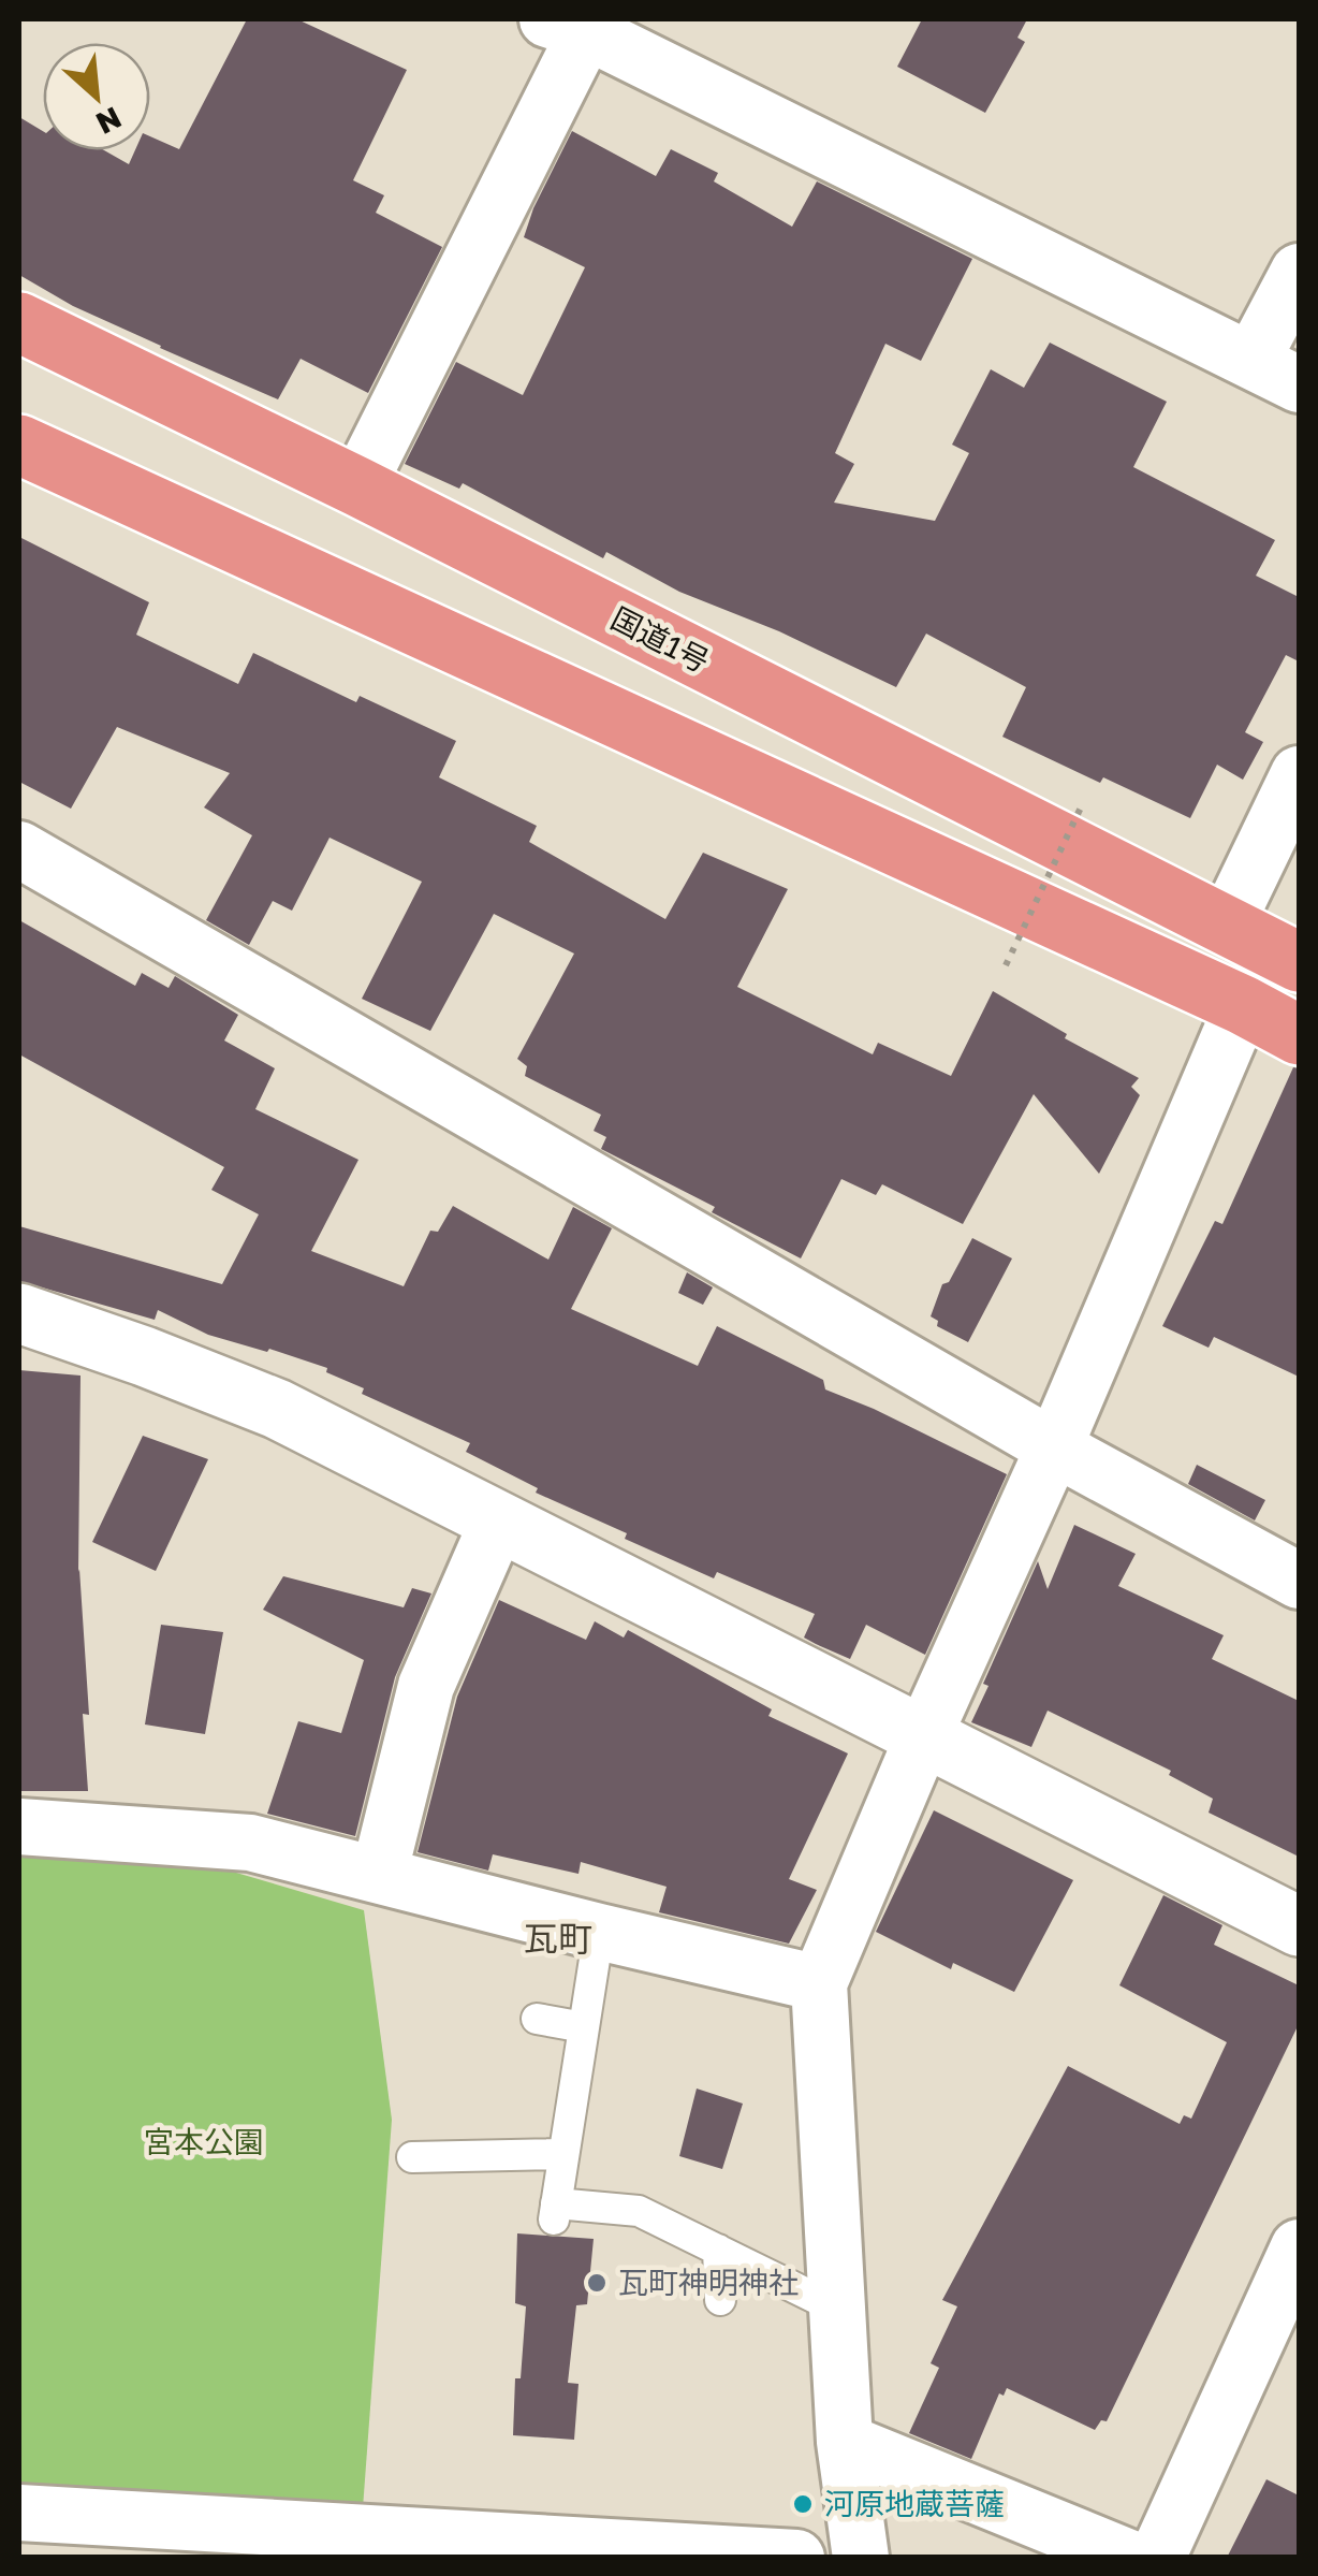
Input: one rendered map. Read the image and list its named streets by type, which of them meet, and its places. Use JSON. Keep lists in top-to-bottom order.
{
  "streets": {
    "highway": ["国道1号"]
  },
  "districts": ["瓦町"],
  "parks": ["宮本公園"],
  "places": ["瓦町神明神社", "河原地蔵菩薩"],
  "north": "bottom right"
}
